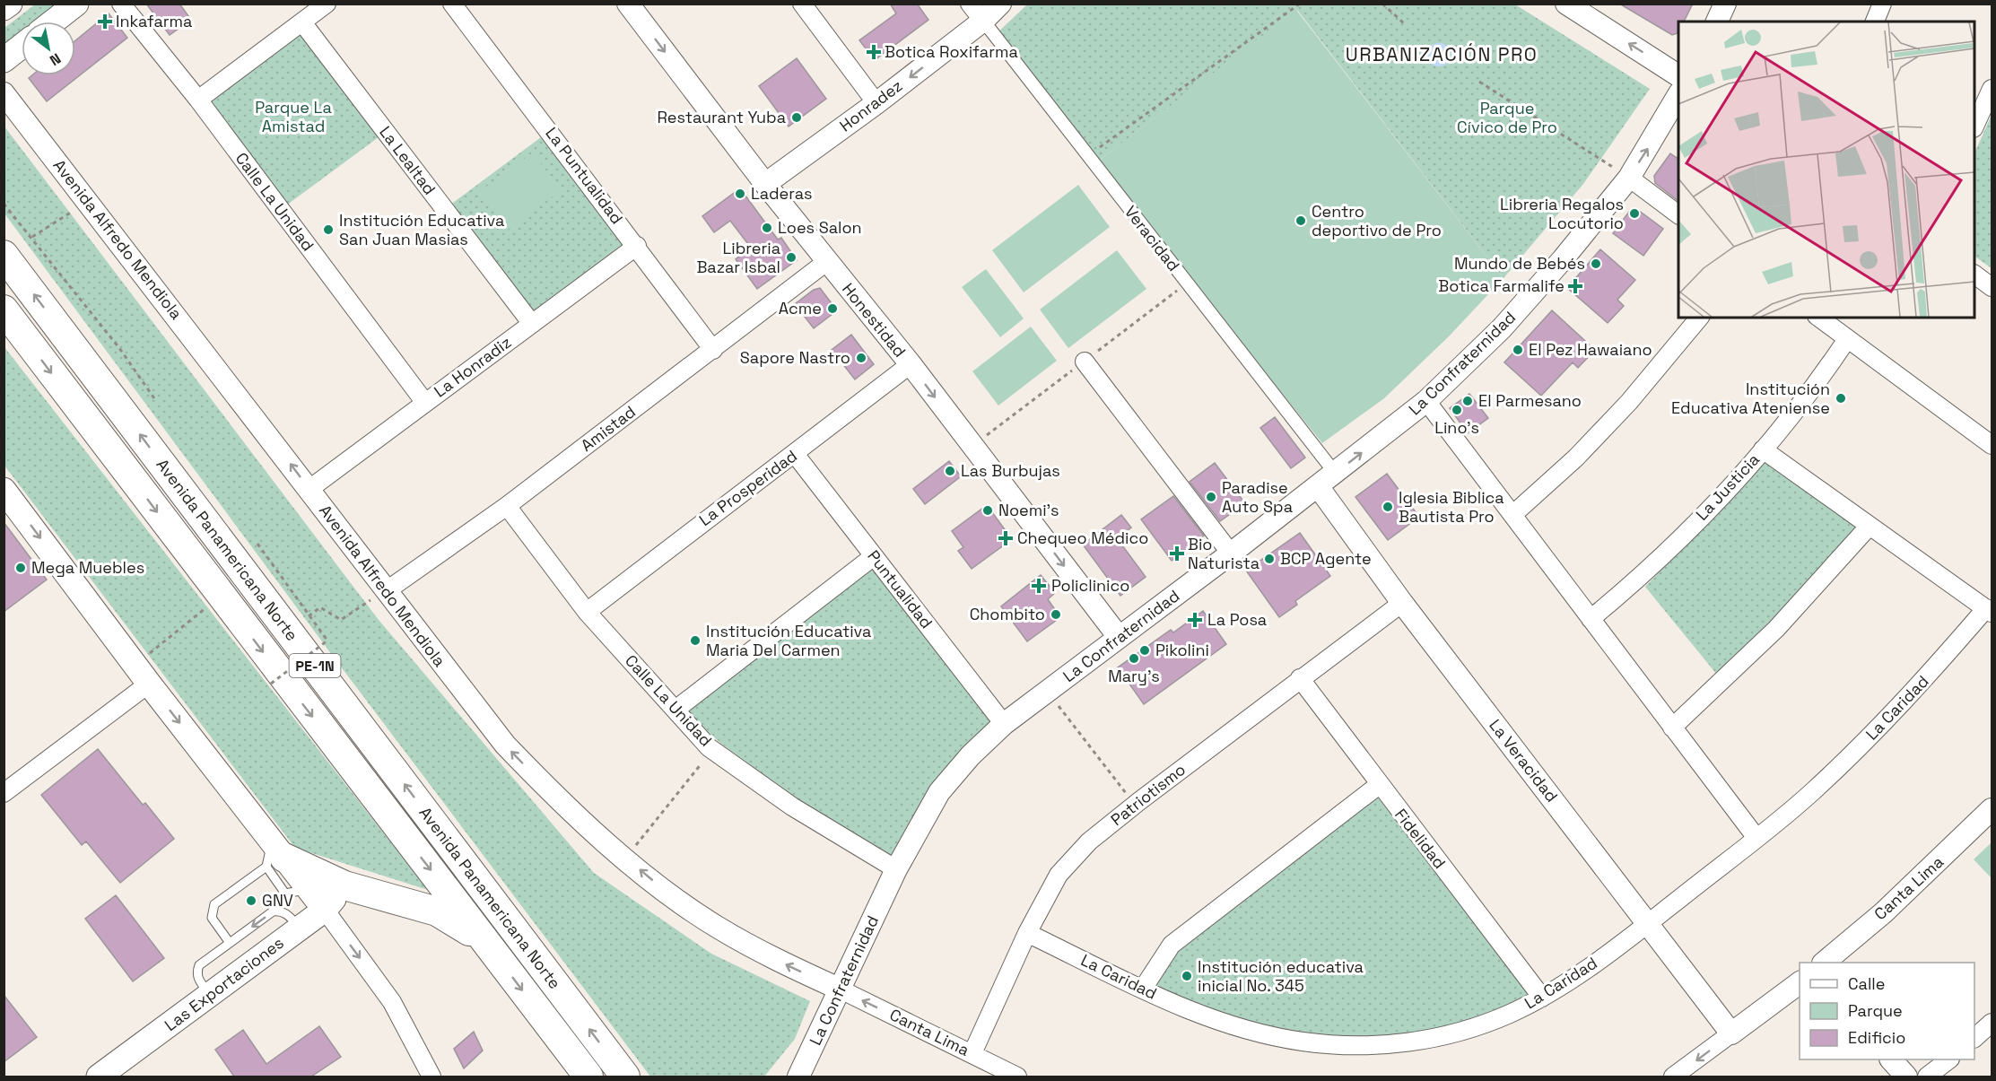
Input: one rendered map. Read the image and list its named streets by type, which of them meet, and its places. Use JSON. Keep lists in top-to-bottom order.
{
  "streets": {
    "highway": ["Avenida Panamericana Norte", "PE-1N"],
    "main road": ["Las Exportaciones"],
    "street": [
      "Honradez",
      "La Lealtad",
      "La Puntualidad",
      "Calle La Unidad",
      "Veracidad",
      "Avenida Alfredo Mendiola",
      "Honestidad",
      "La Confraternidad",
      "La Honradiz",
      "Amistad",
      "La Justicia",
      "La Prosperidad",
      "Puntualidad",
      "La Caridad",
      "La Veracidad",
      "Patriotismo",
      "Fidelidad",
      "Canta Lima"
    ]
  },
  "crossings": [
    ["Honradez", "Veracidad"],
    ["Honradez", "Honestidad"],
    ["La Lealtad", "La Honradiz"],
    ["La Puntualidad", "La Honradiz"],
    ["La Puntualidad", "Amistad"],
    ["Calle La Unidad", "La Confraternidad"],
    ["Calle La Unidad", "La Honradiz"],
    ["Calle La Unidad", "Amistad"],
    ["Calle La Unidad", "La Prosperidad"],
    ["Veracidad", "La Confraternidad"],
    ["Avenida Alfredo Mendiola", "La Confraternidad"],
    ["Avenida Alfredo Mendiola", "La Honradiz"],
    ["Avenida Alfredo Mendiola", "Amistad"],
    ["Avenida Alfredo Mendiola", "Canta Lima"],
    ["Honestidad", "La Confraternidad"],
    ["Honestidad", "Amistad"],
    ["Honestidad", "La Prosperidad"],
    ["La Confraternidad", "Puntualidad"],
    ["La Confraternidad", "La Veracidad"],
    ["La Confraternidad", "Canta Lima"],
    ["La Prosperidad", "Puntualidad"],
    ["La Caridad", "La Veracidad"],
    ["La Caridad", "Patriotismo"],
    ["La Caridad", "Fidelidad"],
    ["La Veracidad", "Patriotismo"],
    ["Patriotismo", "Fidelidad"],
    ["Patriotismo", "Canta Lima"]
  ],
  "one_way": ["Honradez", "Avenida Alfredo Mendiola"],
  "districts": ["URBANIZACIÓN PRO"],
  "parks": ["Parque La Amistad", "Parque Cívico de Pro"],
  "places": {
    "health": [
      "Inkafarma",
      "Botica Roxifarma",
      "Botica Farmalife",
      "Chequeo Médico",
      "Bio Naturista",
      "Policlinico",
      "La Posa"
    ],
    "other": [
      "Restaurant Yuba",
      "Laderas",
      "Libreria Regalos Locutorio",
      "Centro deportivo de Pro",
      "Loes Salon",
      "Institución Educativa San Juan Masias",
      "Libreria Bazar Isbal",
      "Mundo de Bebés",
      "Acme",
      "El Pez Hawaiano",
      "Sapore Nastro",
      "Institución Educativa Ateniense",
      "El Parmesano",
      "Lino's",
      "Las Burbujas",
      "Paradise Auto Spa",
      "Iglesia Biblica Bautista Pro",
      "Noemi's",
      "BCP Agente",
      "Mega Muebles",
      "Chombito",
      "Institución Educativa Maria Del Carmen",
      "Pikolini",
      "Mary's",
      "GNV",
      "Institución educativa inicial No. 345"
    ]
  },
  "legend": ["Calle", "Parque", "Edificio"],
  "north": "bottom right"
}
